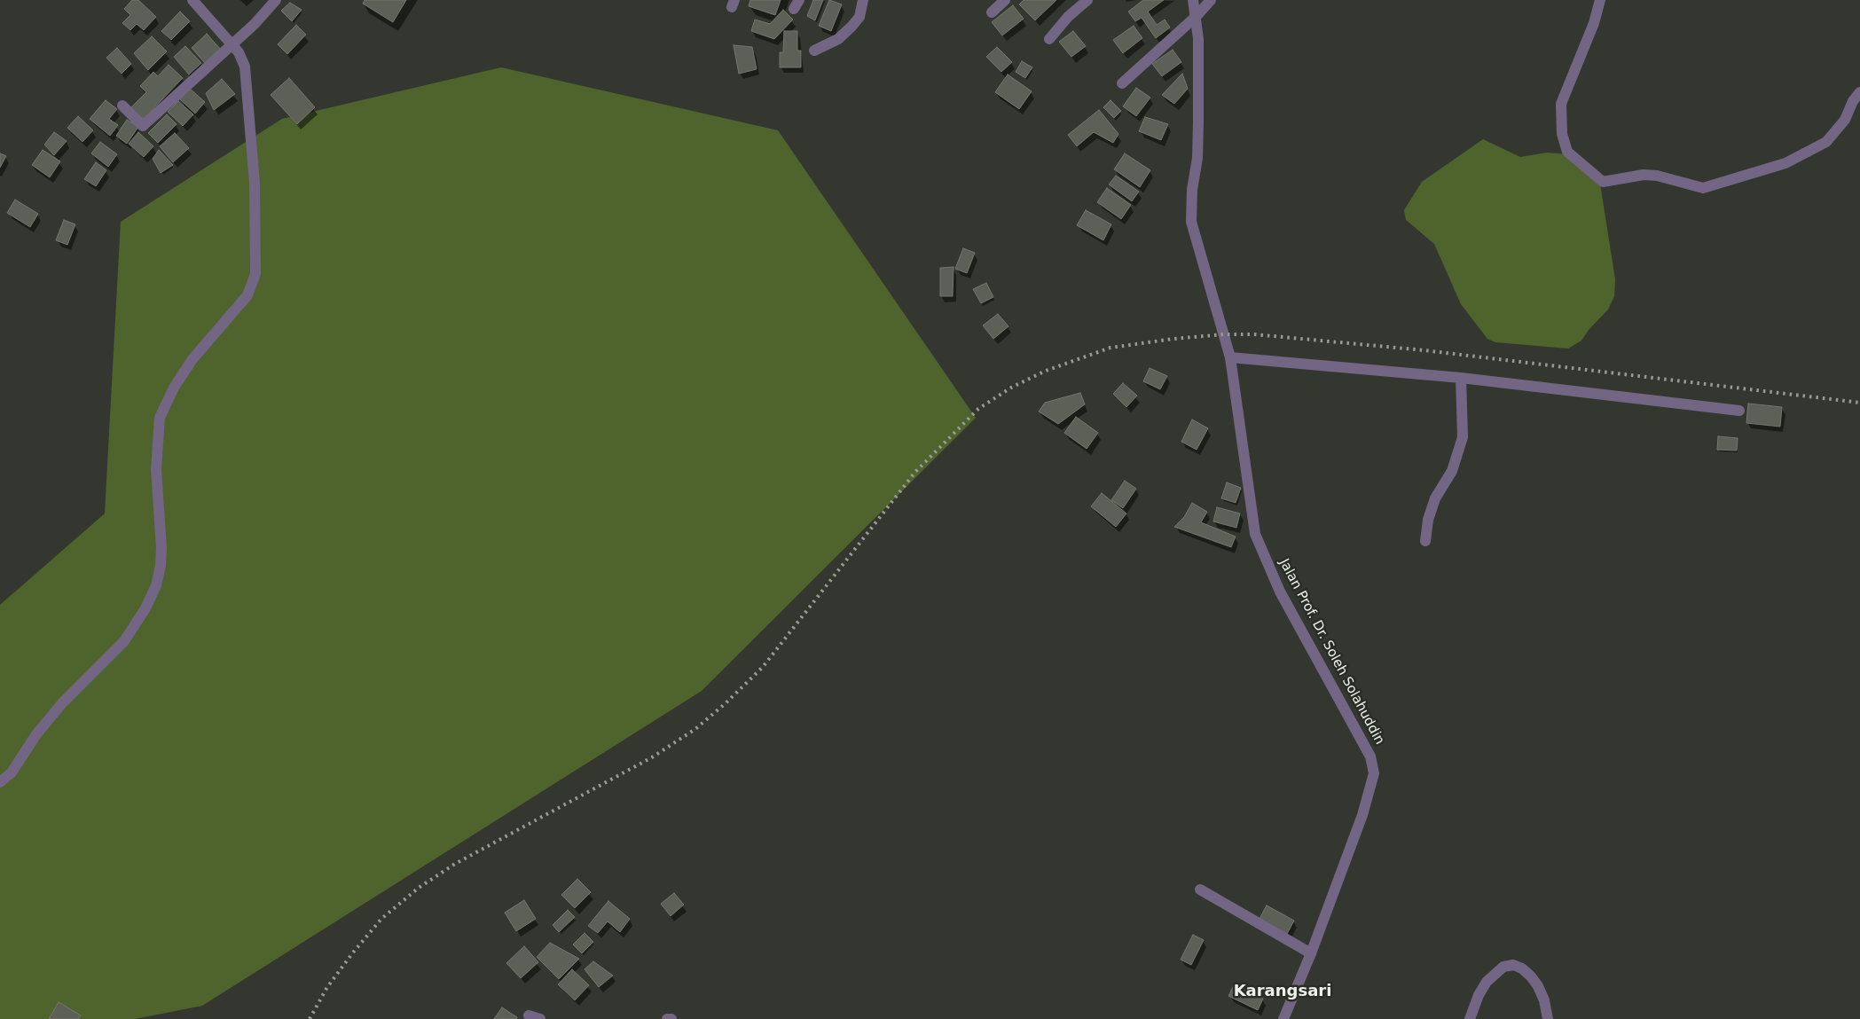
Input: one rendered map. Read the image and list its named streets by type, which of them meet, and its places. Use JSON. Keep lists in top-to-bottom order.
{
  "streets": {
    "street": ["Jalan Prof. Dr. Soleh Solahuddin"]
  },
  "districts": ["Karangsari"]
}
